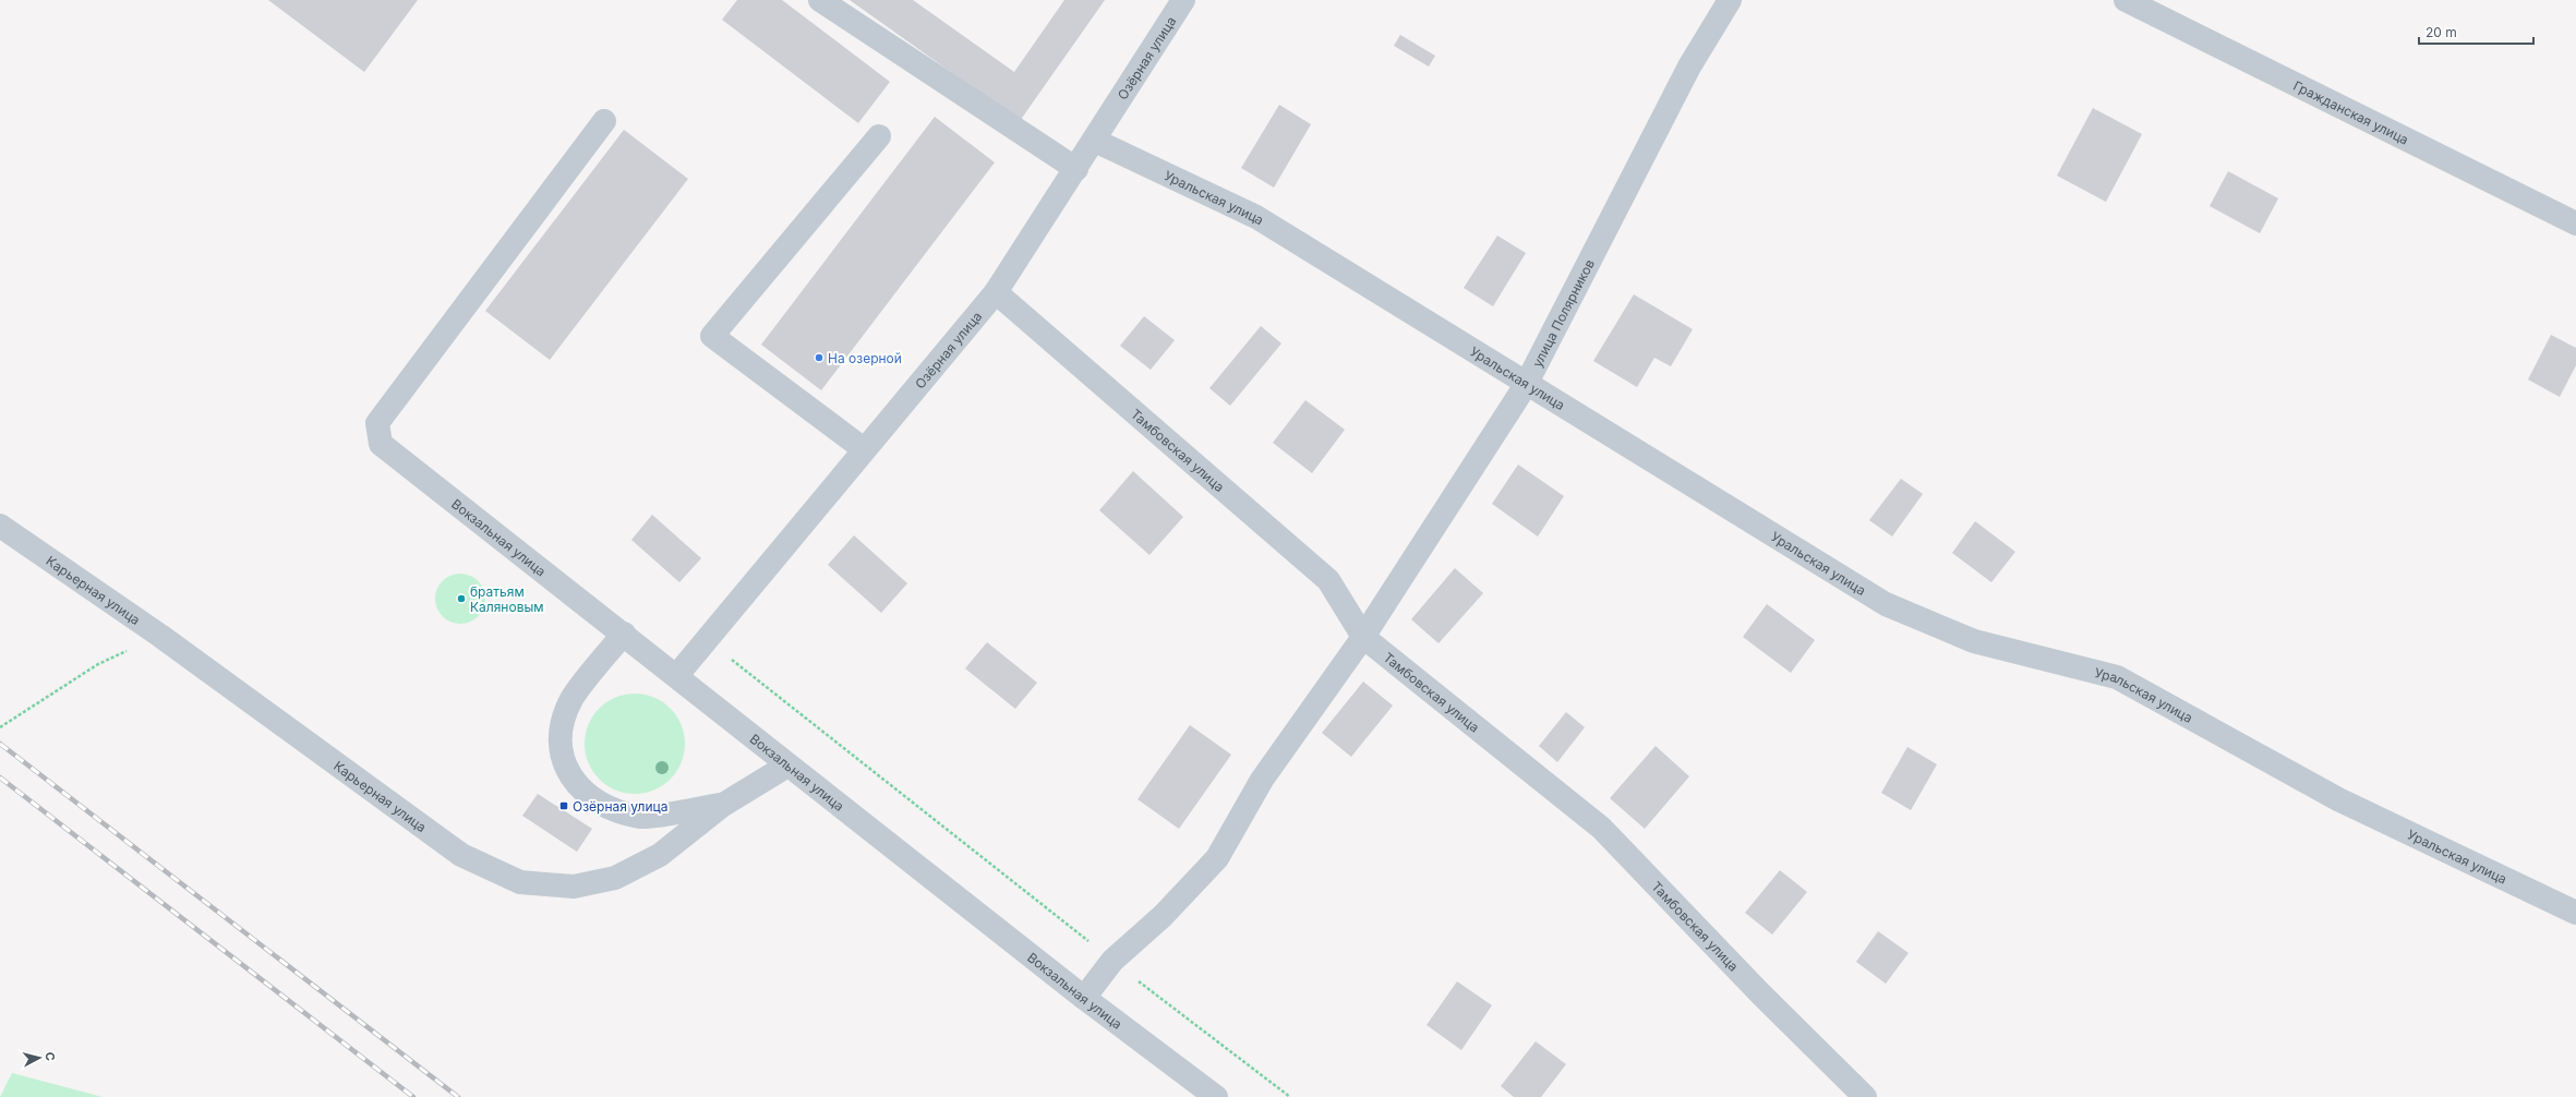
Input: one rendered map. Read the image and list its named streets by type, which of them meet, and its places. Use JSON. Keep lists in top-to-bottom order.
{
  "streets": {
    "street": [
      "Озёрная улица",
      "Гражданская улица",
      "Уральская улица",
      "улица Полярников",
      "Тамбовская улица",
      "Вокзальная улица",
      "Карьерная улица"
    ]
  },
  "crossings": [
    ["Озёрная улица", "Уральская улица"],
    ["Озёрная улица", "Тамбовская улица"],
    ["Озёрная улица", "Вокзальная улица"],
    ["Уральская улица", "улица Полярников"],
    ["улица Полярников", "Тамбовская улица"],
    ["улица Полярников", "Вокзальная улица"],
    ["Вокзальная улица", "Карьерная улица"]
  ],
  "places": {
    "other": ["На озерной", "братьям Каляновым"],
    "transit": ["Озёрная улица"]
  },
  "scale_bar": "20 m",
  "north": "right"
}
